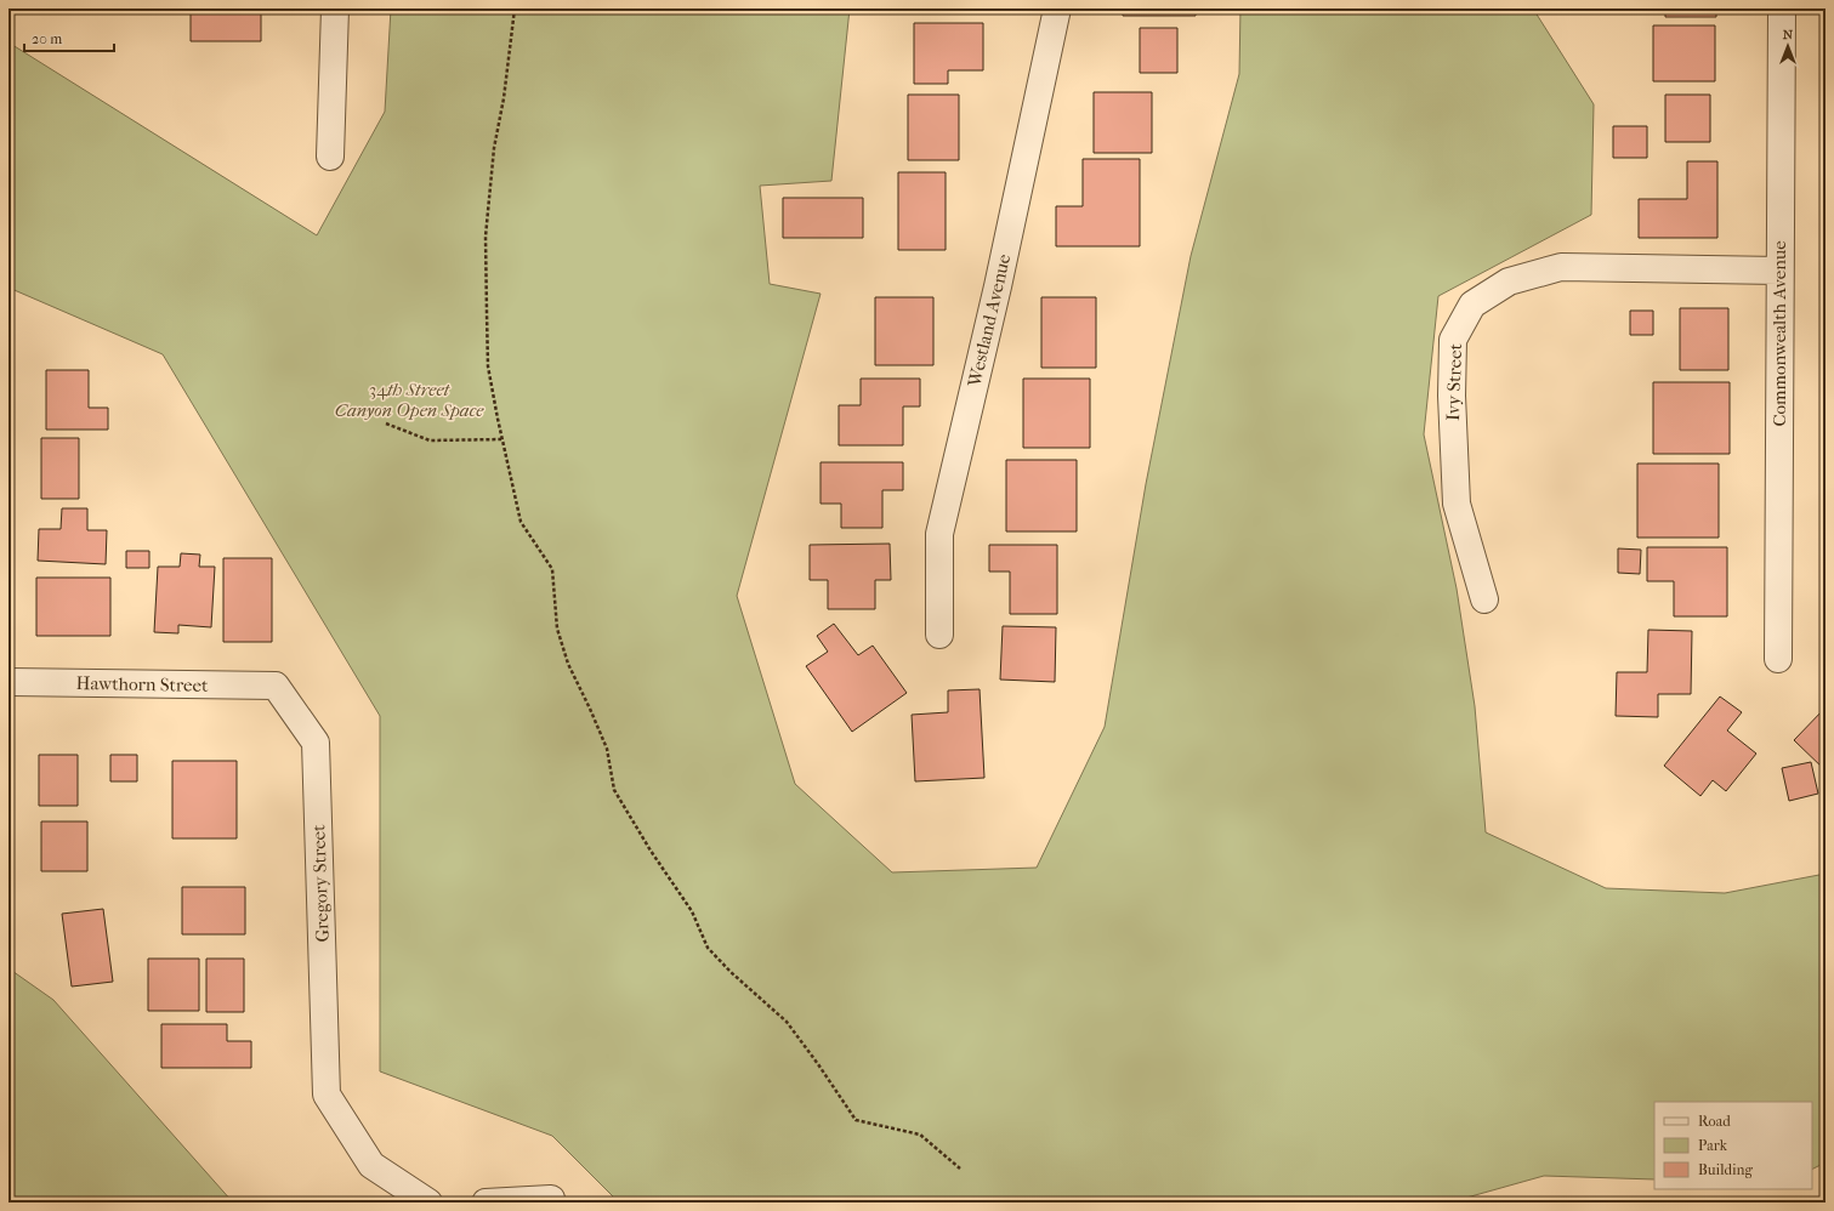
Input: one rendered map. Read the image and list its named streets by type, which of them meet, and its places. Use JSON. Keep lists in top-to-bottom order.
{
  "streets": {
    "street": [
      "Westland Avenue",
      "Commonwealth Avenue",
      "Ivy Street",
      "Hawthorn Street",
      "Gregory Street"
    ]
  },
  "crossings": [
    ["Commonwealth Avenue", "Ivy Street"],
    ["Hawthorn Street", "Gregory Street"]
  ],
  "parks": ["34th Street Canyon Open Space"],
  "legend": ["Road", "Park", "Building"],
  "scale_bar": "20 m",
  "north": "top"
}
